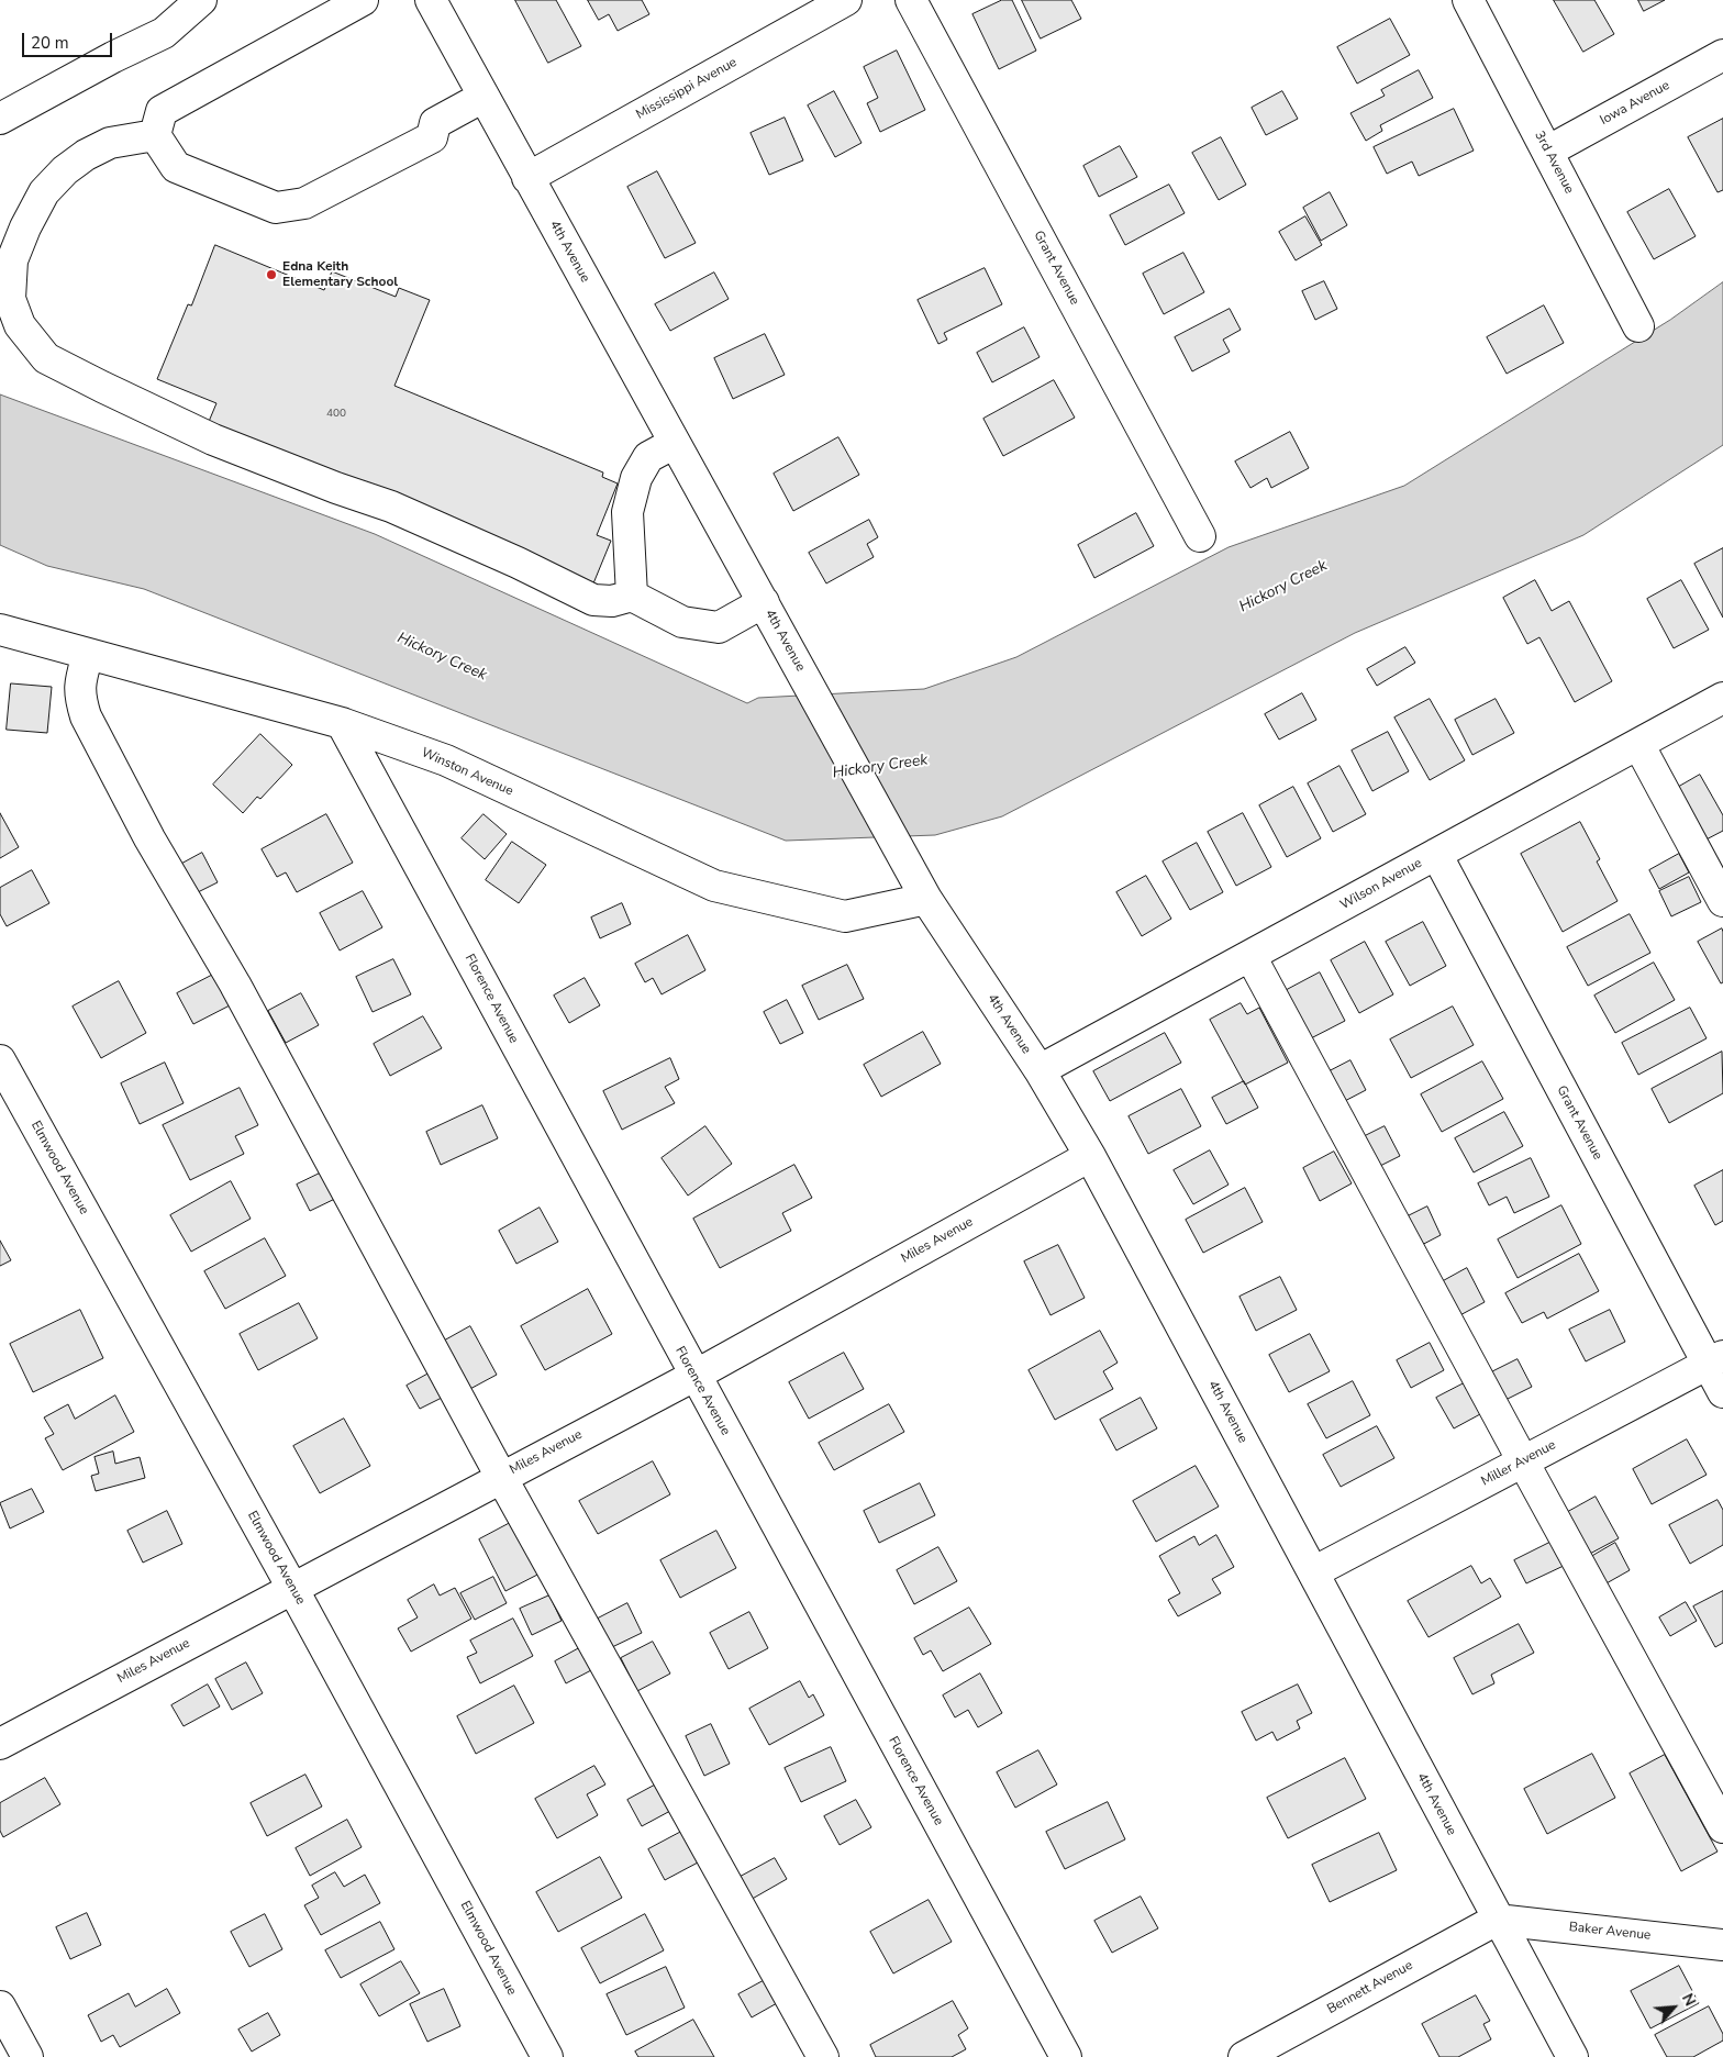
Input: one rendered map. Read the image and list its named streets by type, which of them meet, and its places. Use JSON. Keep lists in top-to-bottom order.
{
  "streets": {
    "street": [
      "Mississippi Avenue",
      "Iowa Avenue",
      "3rd Avenue",
      "4th Avenue",
      "Grant Avenue",
      "Winston Avenue",
      "Wilson Avenue",
      "Florence Avenue",
      "Elmwood Avenue",
      "Miles Avenue",
      "Miller Avenue",
      "Baker Avenue",
      "Bennett Avenue"
    ]
  },
  "crossings": [
    ["Mississippi Avenue", "4th Avenue"],
    ["Iowa Avenue", "3rd Avenue"],
    ["4th Avenue", "Winston Avenue"],
    ["4th Avenue", "Wilson Avenue"],
    ["4th Avenue", "Miles Avenue"],
    ["4th Avenue", "Miller Avenue"],
    ["4th Avenue", "Baker Avenue"],
    ["4th Avenue", "Bennett Avenue"],
    ["Grant Avenue", "Wilson Avenue"],
    ["Grant Avenue", "Miller Avenue"],
    ["Winston Avenue", "Florence Avenue"],
    ["Florence Avenue", "Miles Avenue"],
    ["Elmwood Avenue", "Miles Avenue"],
    ["Baker Avenue", "Bennett Avenue"]
  ],
  "water": ["Hickory Creek"],
  "places": ["Edna Keith Elementary School"],
  "house_numbers": ["400"],
  "scale_bar": "20 m",
  "north": "top right"
}
